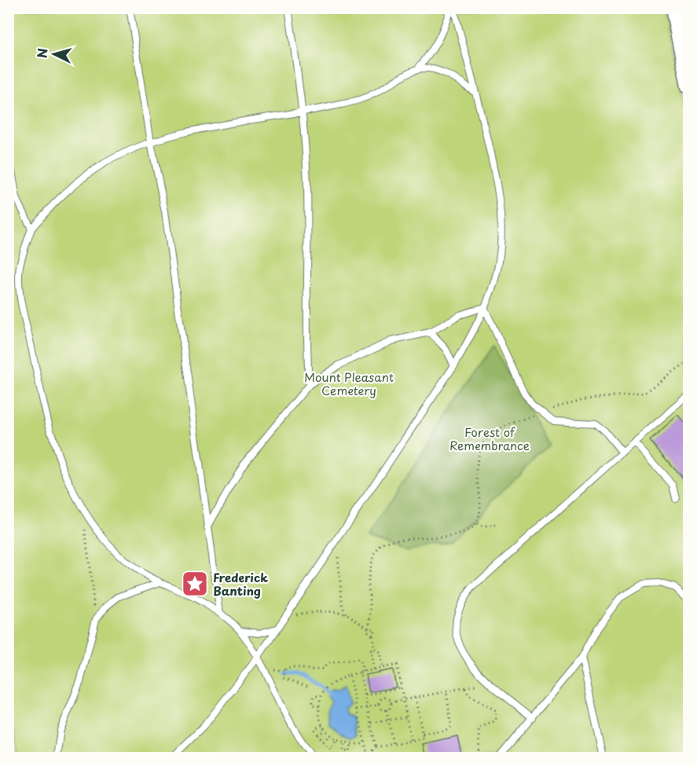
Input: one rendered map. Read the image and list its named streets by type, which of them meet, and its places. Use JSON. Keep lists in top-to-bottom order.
{
  "parks": ["Mount Pleasant Cemetery", "Forest of Remembrance"],
  "places": {
    "place": ["Frederick Banting"]
  },
  "north": "left"
}
